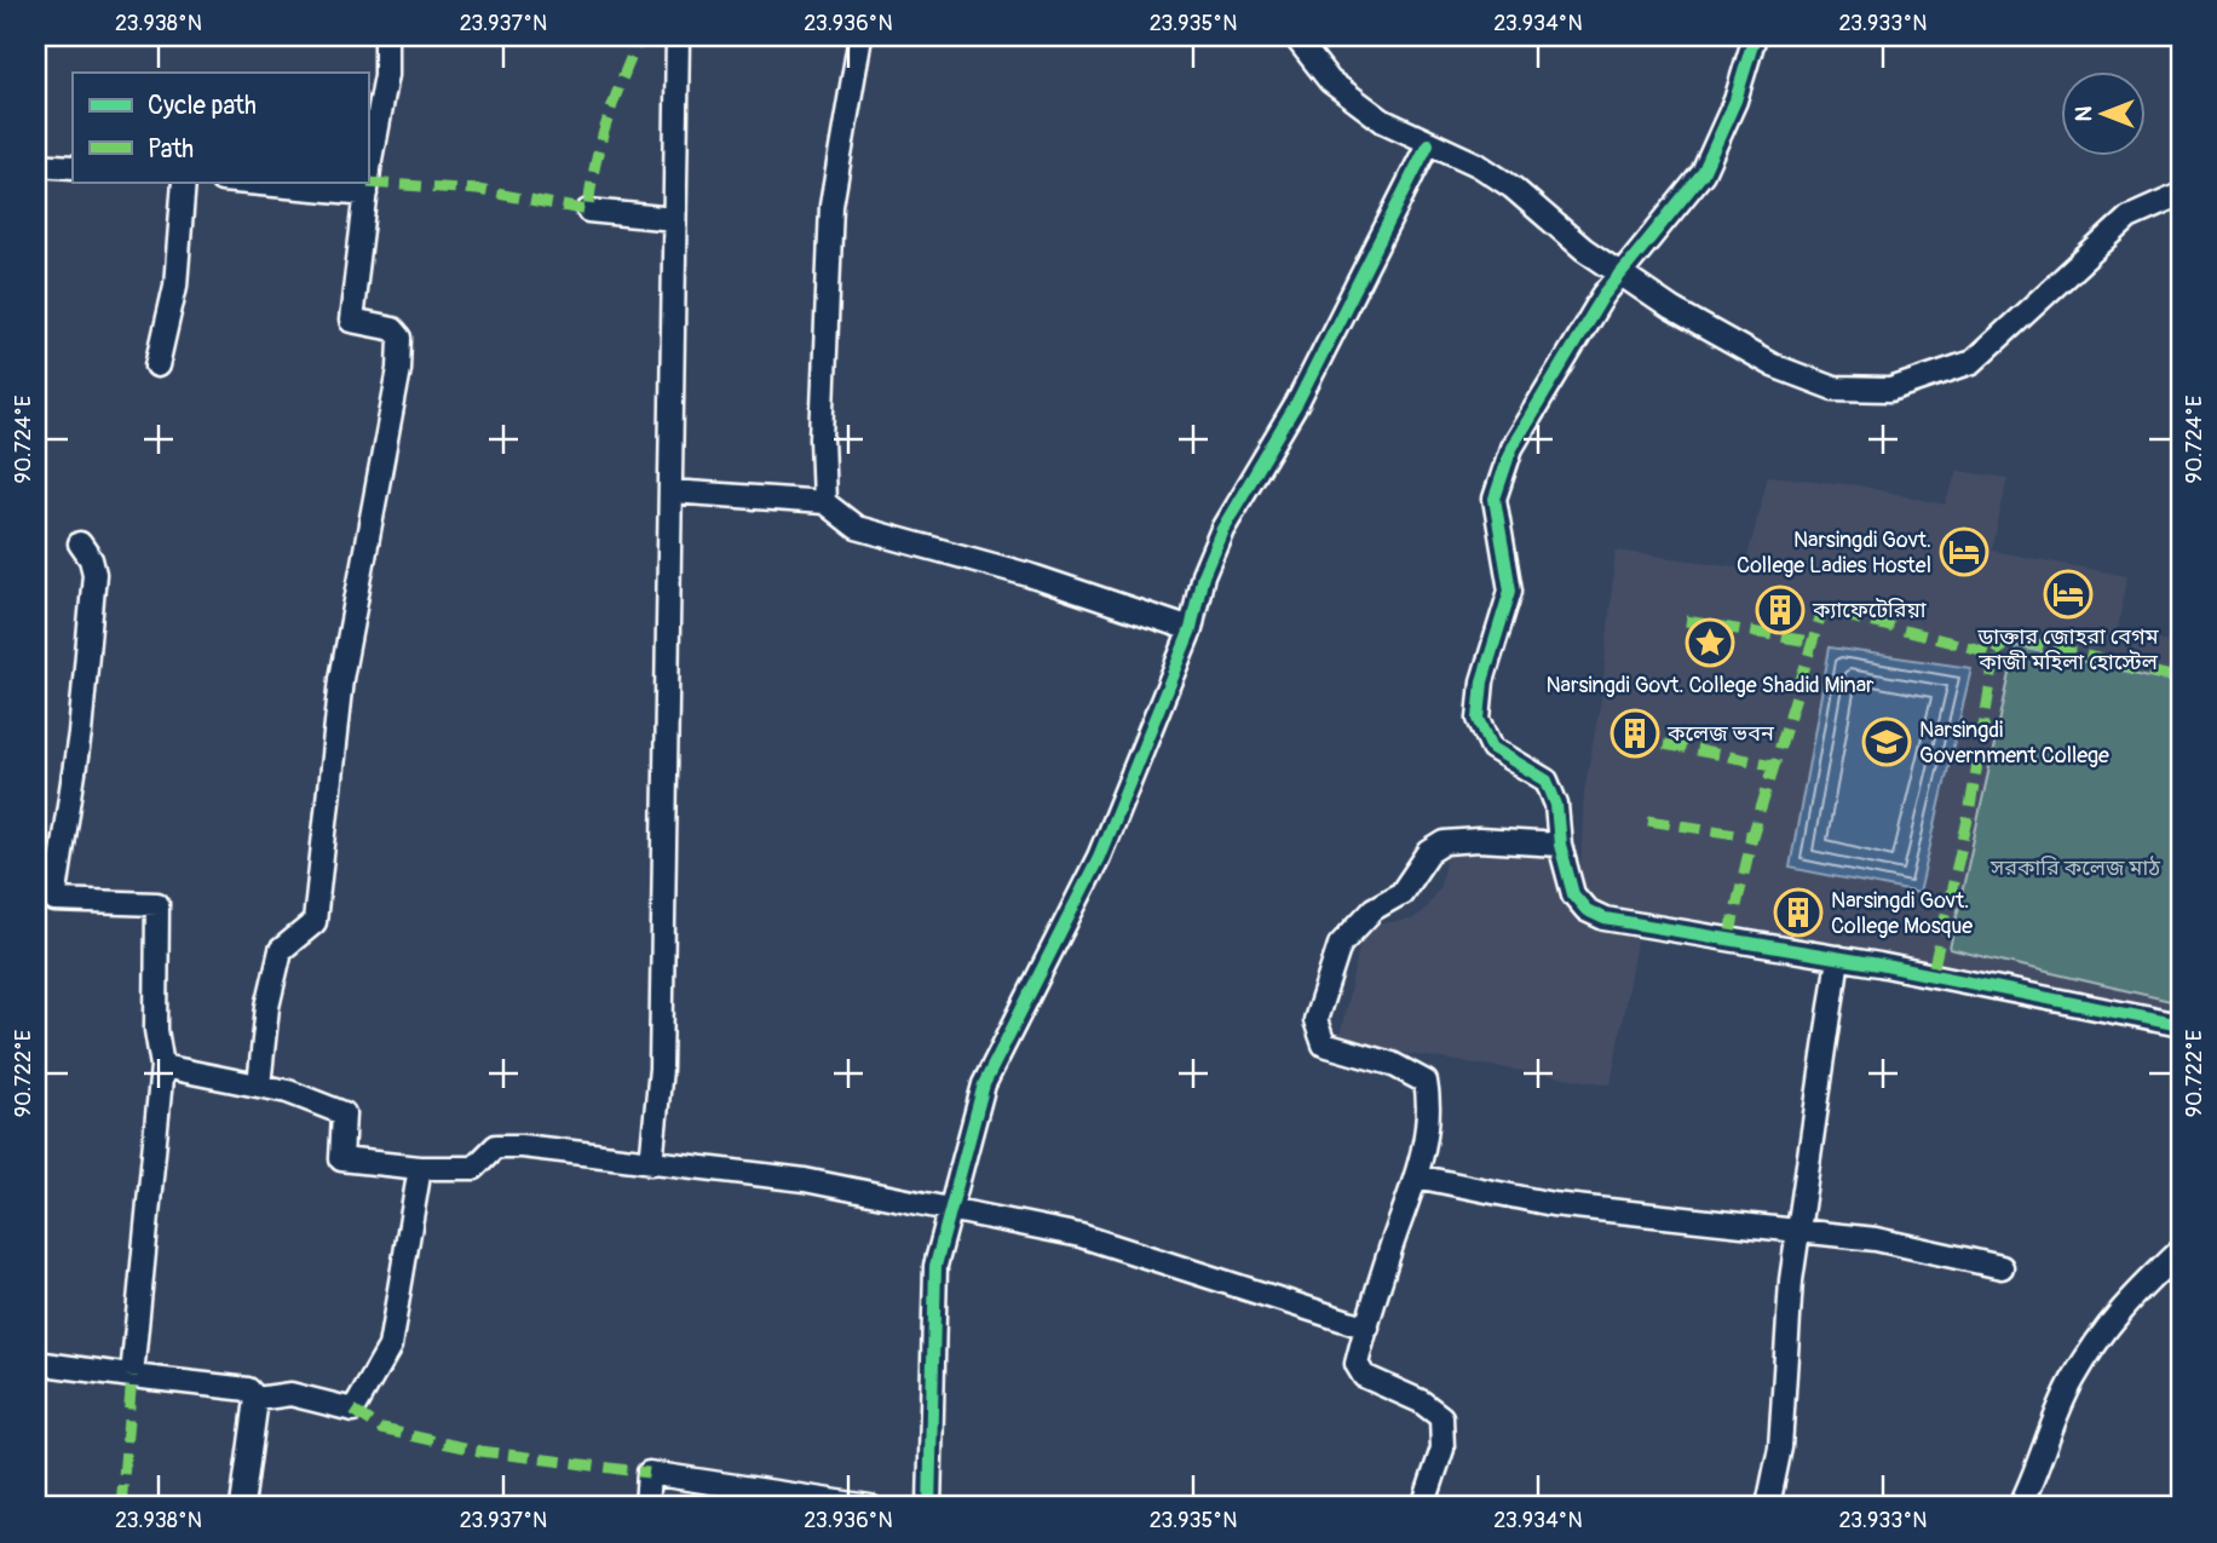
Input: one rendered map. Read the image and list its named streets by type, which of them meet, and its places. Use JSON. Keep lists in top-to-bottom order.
{
  "parks": ["সরকারি কলেজ মাঠ"],
  "places": {
    "hotel": ["Narsingdi Govt. College Ladies Hostel", "ডাক্তার জোহরা বেগম কাজী মহিলা হোস্টেল"],
    "building": ["ক্যাফেটেরিয়া", "কলেজ ভবন", "Narsingdi Govt. College Mosque"],
    "place": ["Narsingdi Govt. College Shadid Minar"],
    "school or university": ["Narsingdi Government College"]
  },
  "legend": ["Cycle path", "Path"],
  "north": "left",
  "coordinates": [
    "23.938°N",
    "23.937°N",
    "23.936°N",
    "23.935°N",
    "23.934°N",
    "23.933°N",
    "90.724°E",
    "90.722°E"
  ]
}
